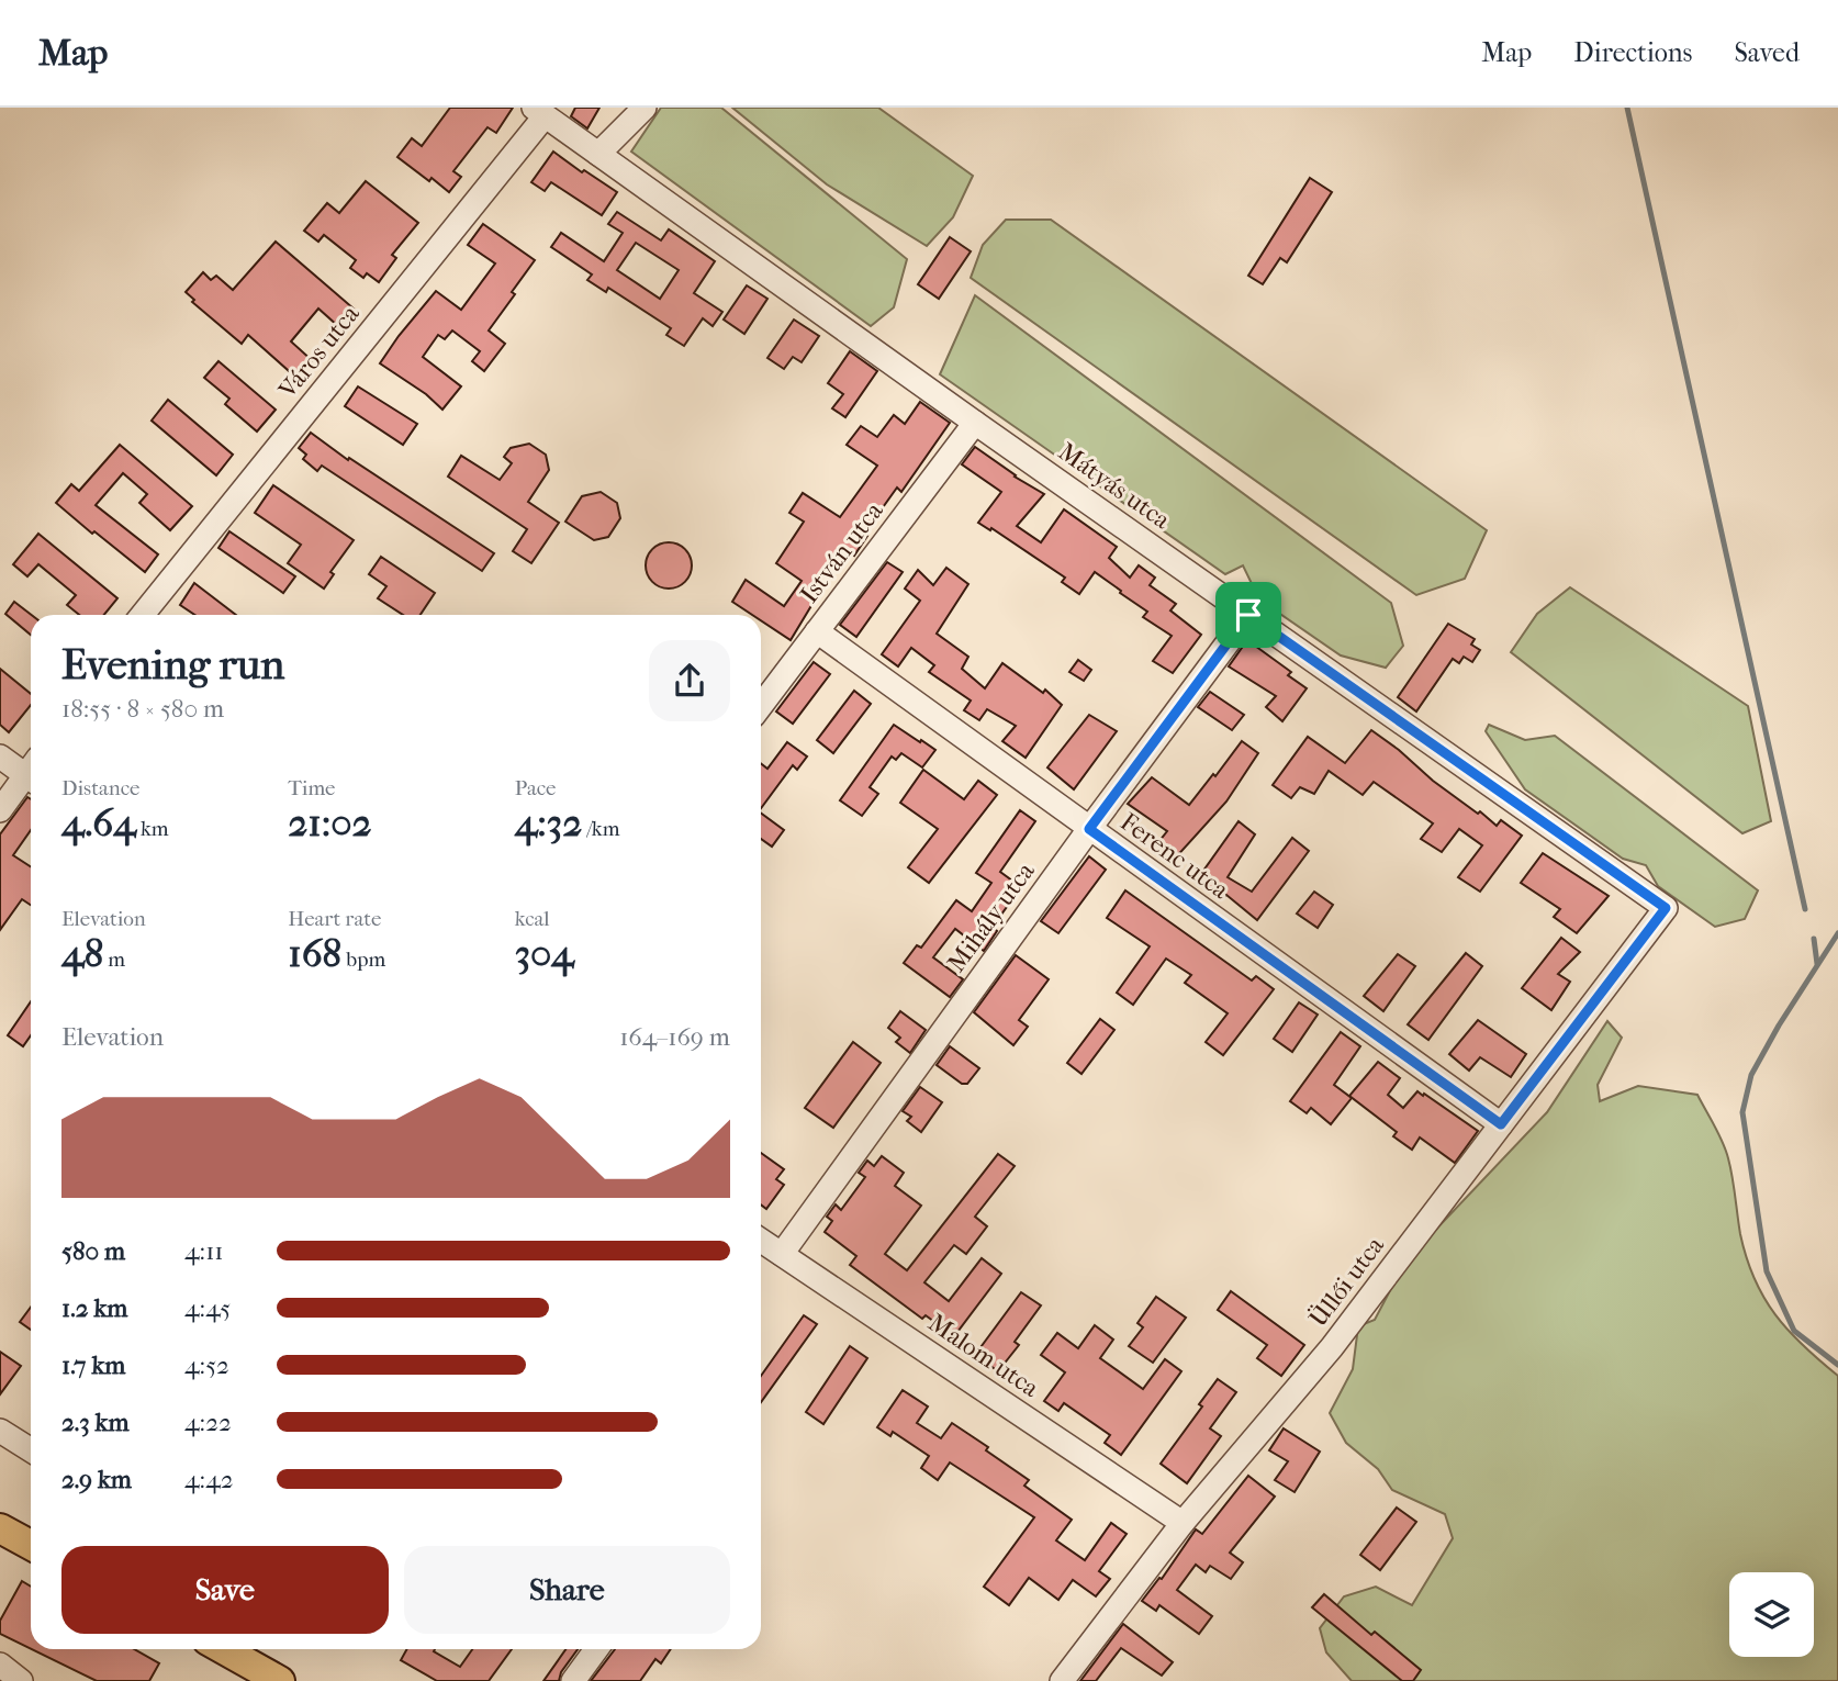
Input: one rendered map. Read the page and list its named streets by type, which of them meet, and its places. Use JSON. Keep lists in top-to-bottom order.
{
  "streets": {
    "street": [
      "Város utca",
      "Mátyás utca",
      "István utca",
      "Ferenc utca",
      "Mihály utca",
      "Üllői utca",
      "Malom utca"
    ]
  },
  "crossings": [
    ["Város utca", "Mátyás utca"],
    ["Mátyás utca", "István utca"],
    ["Mátyás utca", "Mihály utca"],
    ["Mátyás utca", "Üllői utca"],
    ["István utca", "Ferenc utca"],
    ["Ferenc utca", "Mihály utca"],
    ["Ferenc utca", "Üllői utca"],
    ["Mihály utca", "Malom utca"],
    ["Üllői utca", "Malom utca"]
  ],
  "page": {
    "header": "Map",
    "nav": ["Map", "Directions", "Saved"],
    "heading": ["Evening run", "18:55 · 8 × 580 m"],
    "stats": [
      ["Distance", "4.64 km"],
      ["Time", "21:02"],
      ["Pace", "4:32 /km"],
      ["Elevation", "48 m"],
      ["Heart rate", "168 bpm"],
      ["kcal", "304"]
    ],
    "chart": ["Elevation", "164–169 m"],
    "list": [
      {
        "name": "580 m",
        "note": "4:11"
      },
      {
        "name": "1.2 km",
        "note": "4:45"
      },
      {
        "name": "1.7 km",
        "note": "4:52"
      },
      {
        "name": "2.3 km",
        "note": "4:22"
      },
      {
        "name": "2.9 km",
        "note": "4:42"
      }
    ],
    "buttons": ["Save", "Share"]
  }
}
